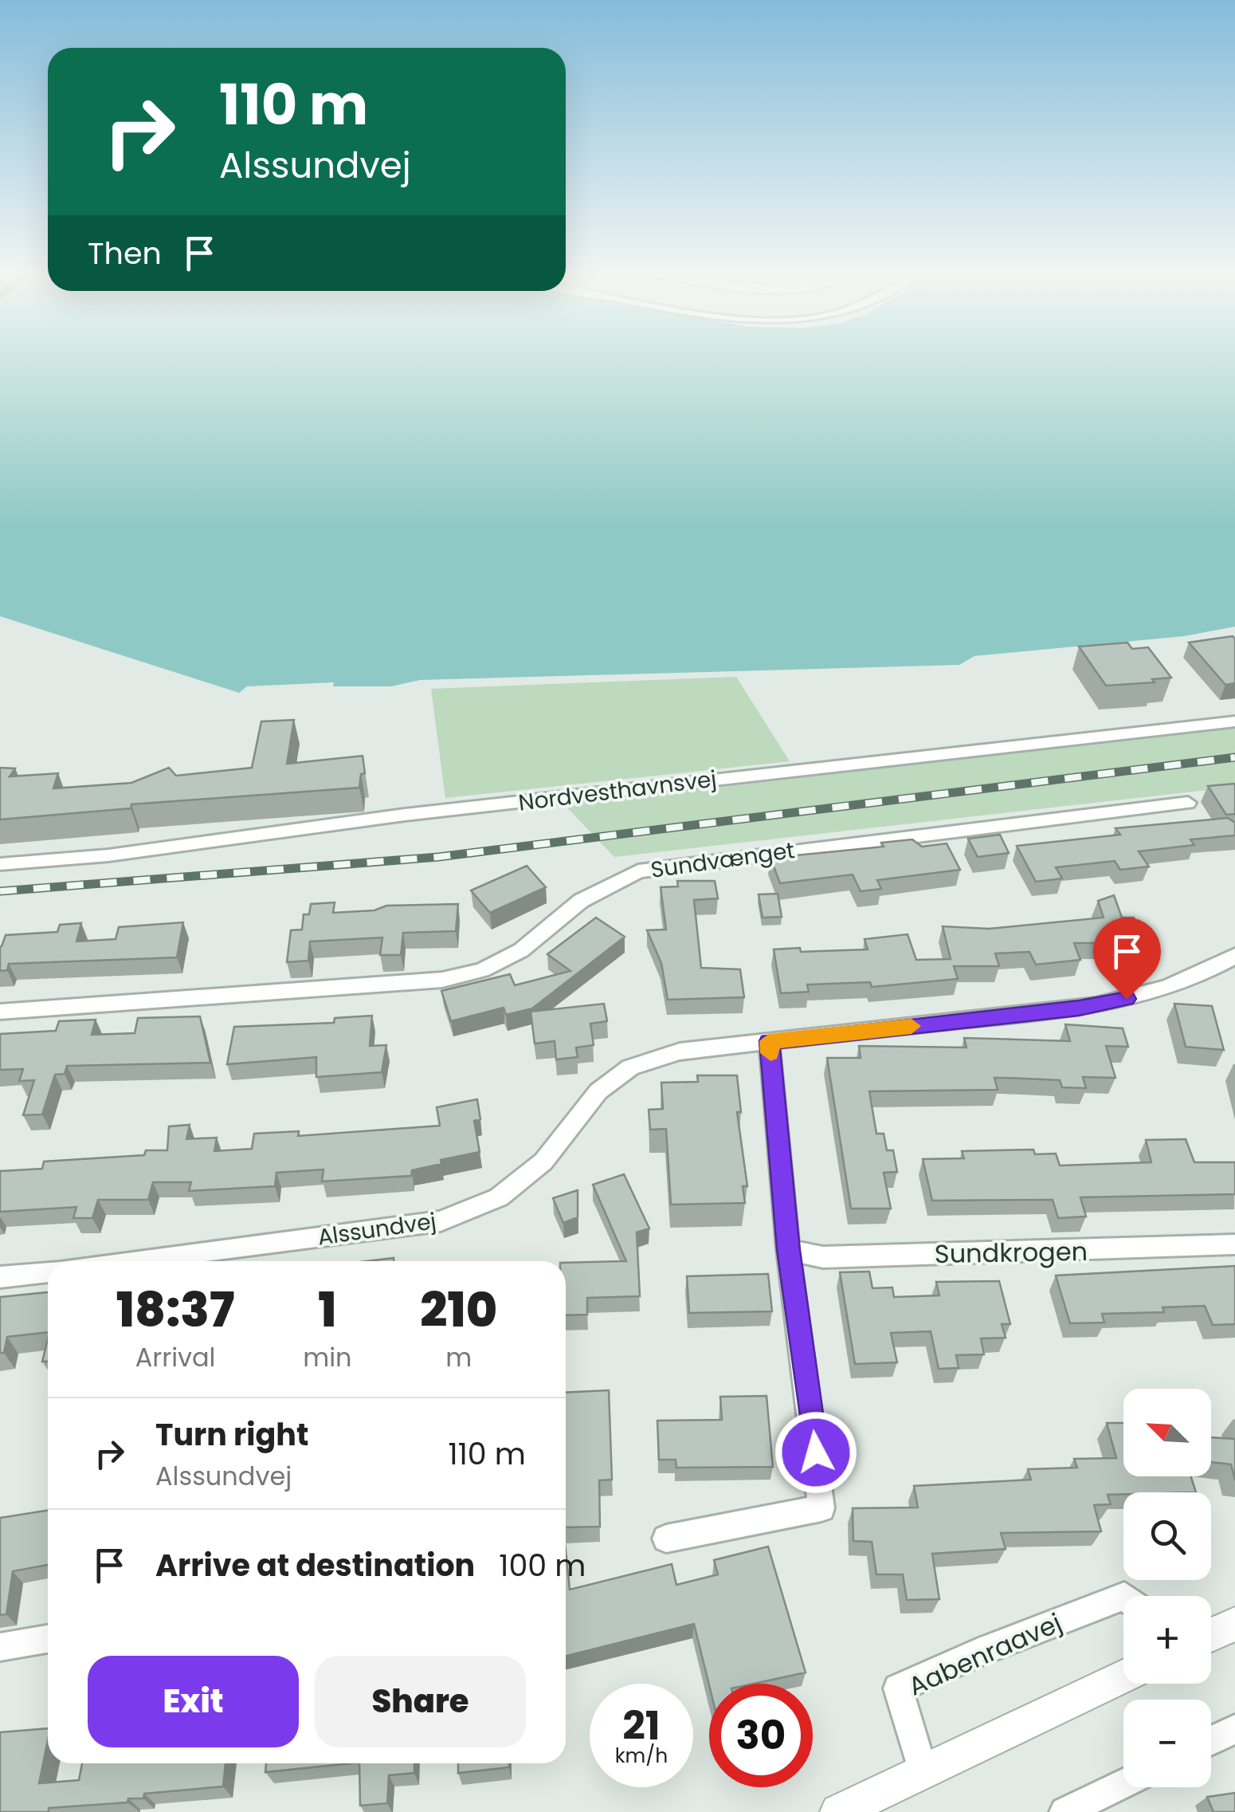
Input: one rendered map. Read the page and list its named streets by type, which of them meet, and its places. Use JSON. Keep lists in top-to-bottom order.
{
  "streets": {
    "street": [
      "Nordvesthavnsvej",
      "Sundvænget",
      "Alssundvej",
      "Sundkrogen",
      "Aabenraavej"
    ]
  },
  "north": "top left",
  "page": {
    "turn": ["110 m", "Alssundvej"],
    "then": "Then",
    "eta": [
      "18:37",
      "Arrival",
      "1",
      "min",
      "210",
      "m"
    ],
    "map_buttons": ["+", "−"],
    "list": [
      {
        "name": "Turn right",
        "note": "Alssundvej",
        "value": "110 m"
      },
      {
        "name": "Arrive at destination",
        "value": "100 m"
      }
    ],
    "buttons": ["Exit", "Share"],
    "speed": "21 km/h",
    "limit": "30"
  }
}
